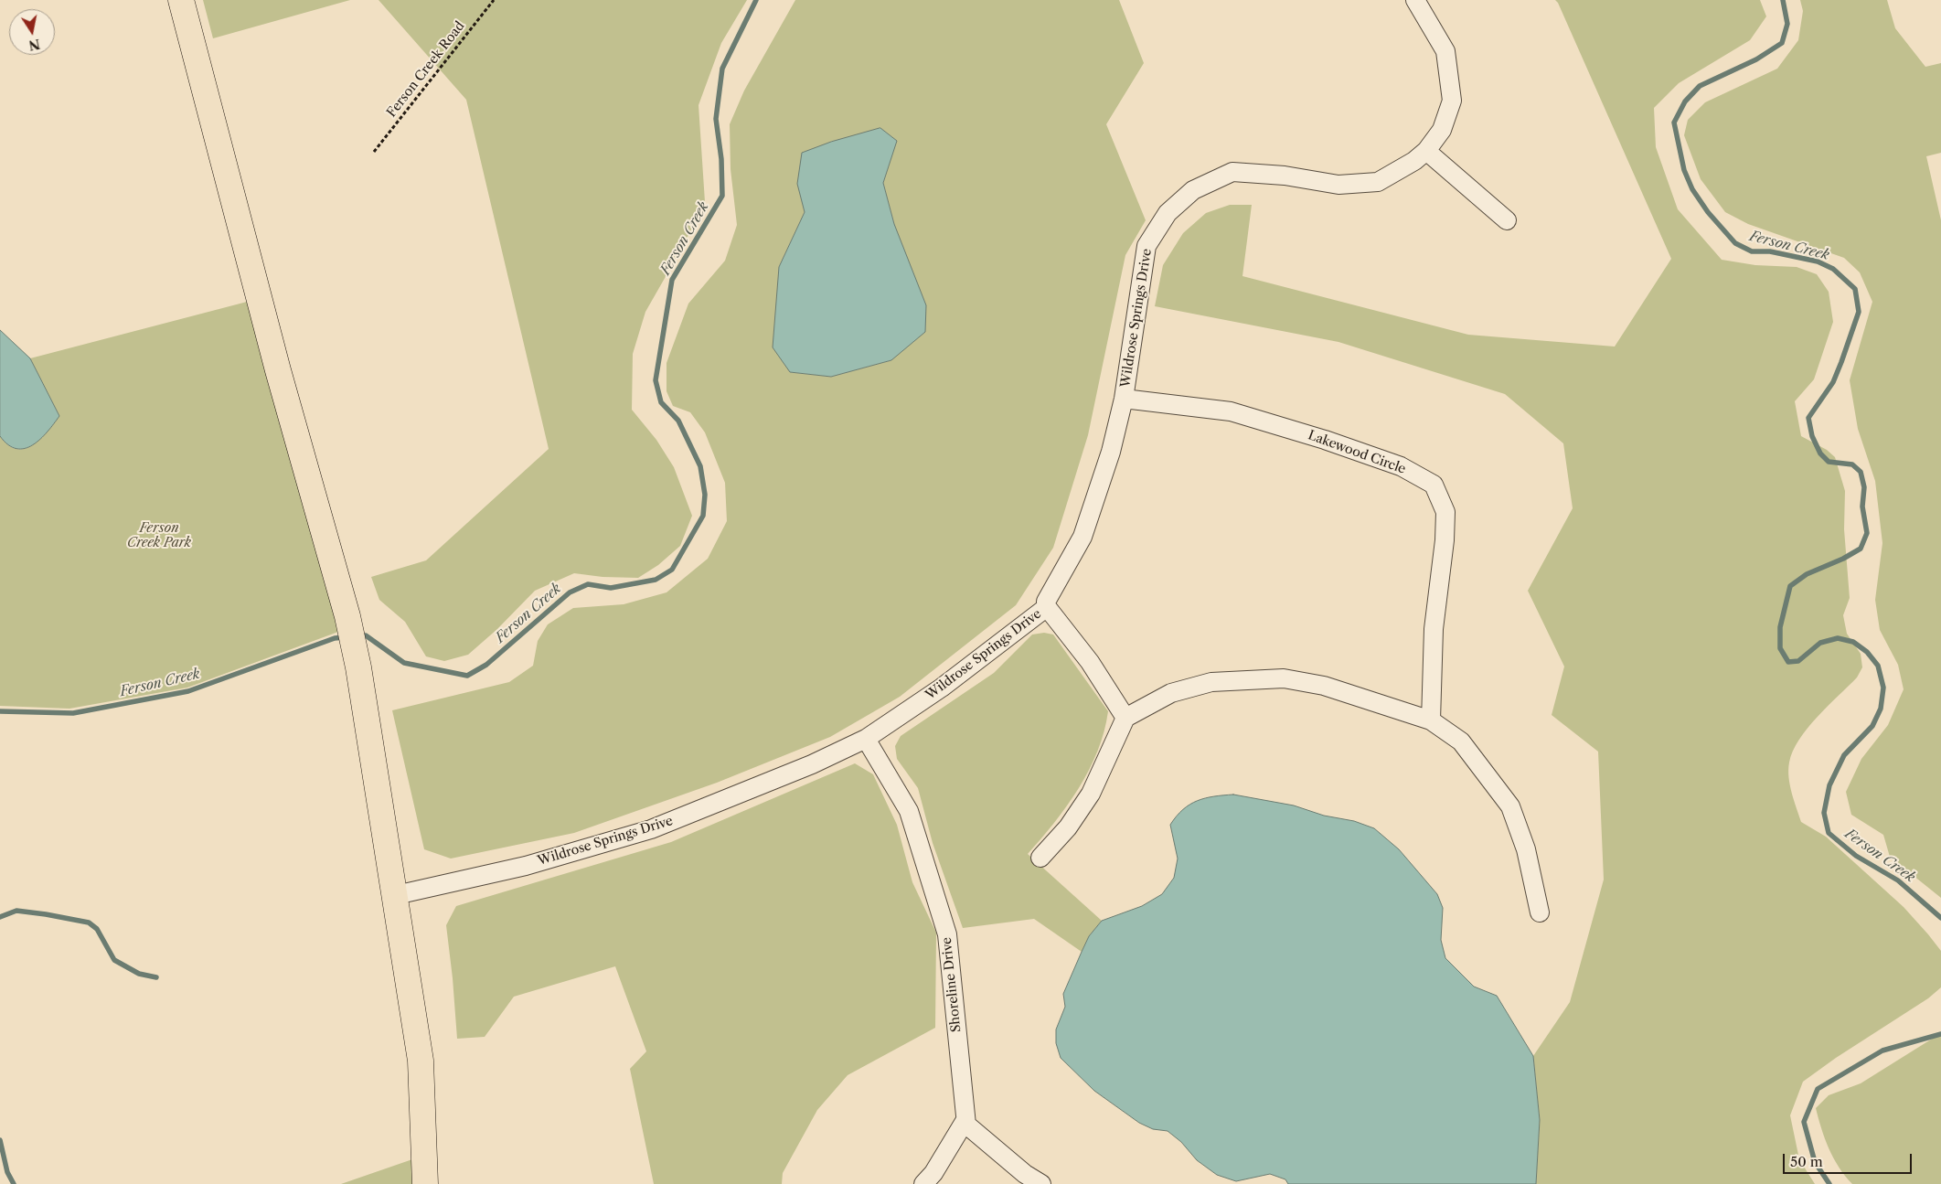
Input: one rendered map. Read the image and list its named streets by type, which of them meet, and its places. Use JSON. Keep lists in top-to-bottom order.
{
  "streets": {
    "street": ["Wildrose Springs Drive", "Lakewood Circle", "Shoreline Drive"],
    "path": ["Ferson Creek Road"]
  },
  "crossings": [
    ["Wildrose Springs Drive", "Lakewood Circle"],
    ["Wildrose Springs Drive", "Shoreline Drive"]
  ],
  "water": ["Ferson Creek"],
  "parks": ["Ferson Creek Park"],
  "scale_bar": "50 m",
  "north": "bottom"
}
